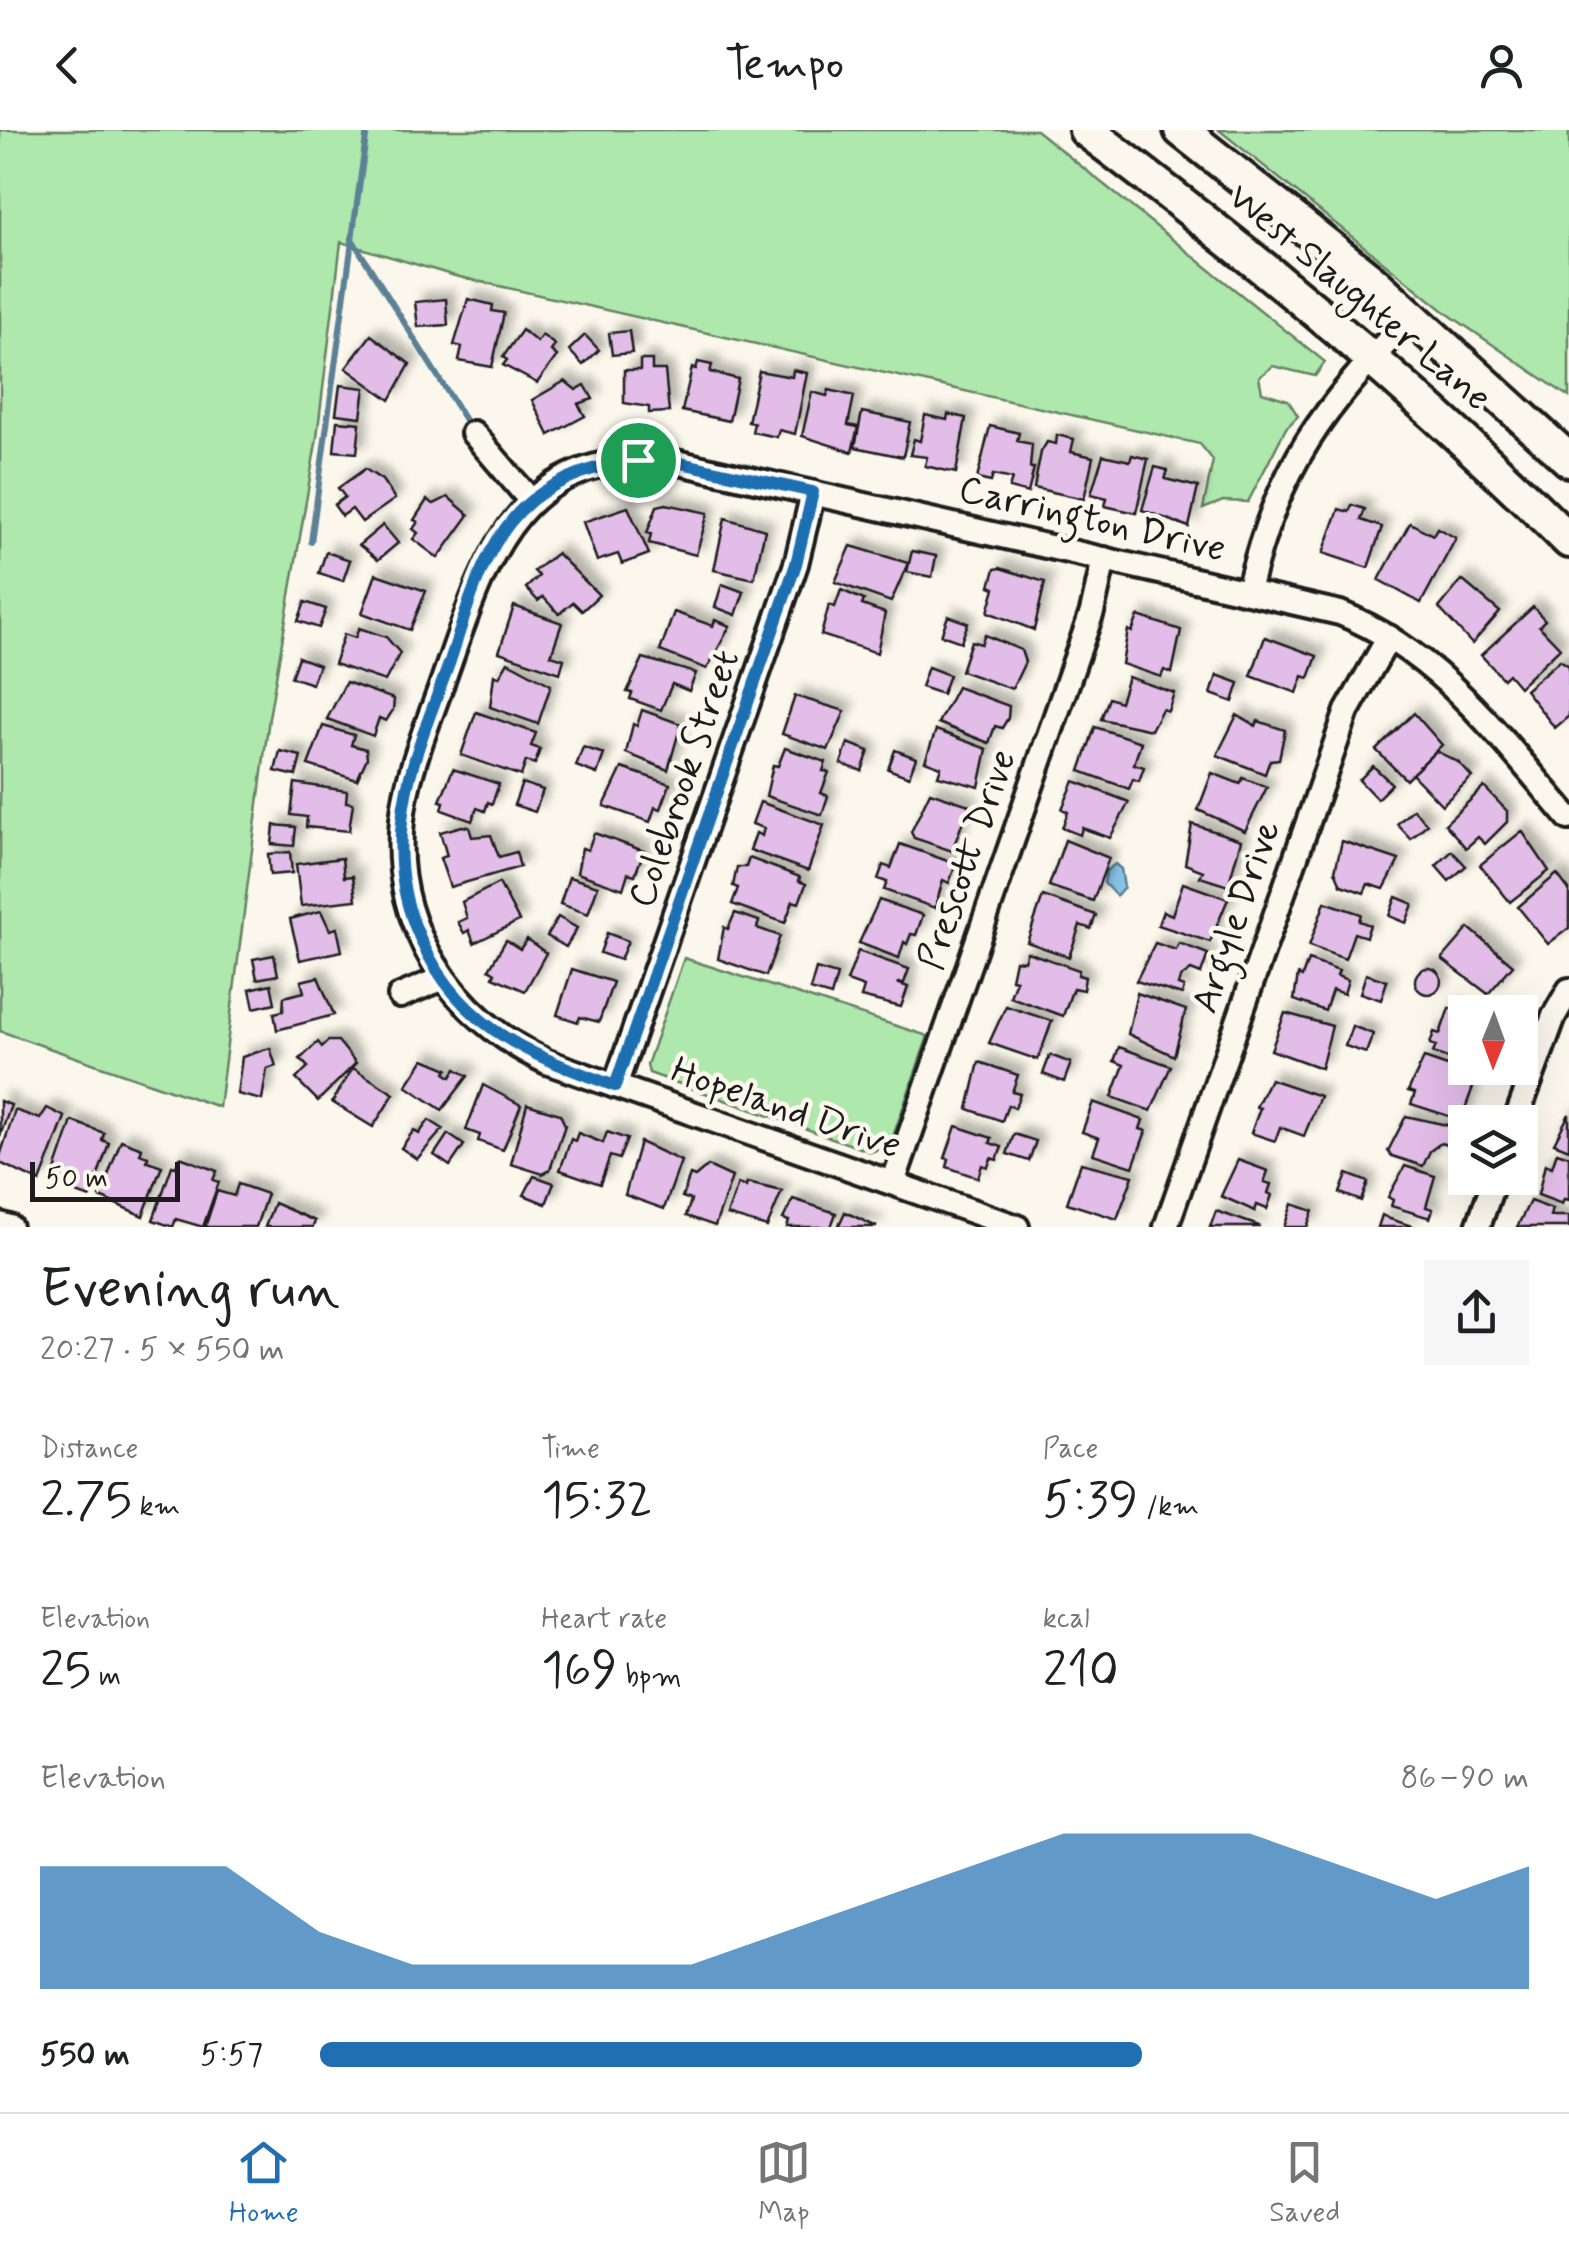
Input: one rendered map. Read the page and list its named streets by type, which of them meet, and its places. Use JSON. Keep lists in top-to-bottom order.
{
  "streets": {
    "main road": ["West Slaughter Lane"],
    "street": [
      "Carrington Drive",
      "Colebrook Street",
      "Prescott Drive",
      "Argyle Drive",
      "Hopeland Drive"
    ]
  },
  "crossings": [
    ["Carrington Drive", "Colebrook Street"],
    ["Carrington Drive", "Prescott Drive"],
    ["Carrington Drive", "Argyle Drive"],
    ["Carrington Drive", "Hopeland Drive"],
    ["Colebrook Street", "Hopeland Drive"],
    ["Prescott Drive", "Hopeland Drive"]
  ],
  "scale_bar": "50 m",
  "north": "bottom",
  "page": {
    "header": "Tempo",
    "scale": "50 m",
    "heading": ["Evening run", "20:27 · 5 × 550 m"],
    "stats": [
      ["Distance", "2.75 km"],
      ["Time", "15:32"],
      ["Pace", "5:39 /km"],
      ["Elevation", "25 m"],
      ["Heart rate", "169 bpm"],
      ["kcal", "210"]
    ],
    "chart": ["Elevation", "86–90 m"],
    "list": [
      {
        "name": "550 m",
        "note": "5:57"
      }
    ],
    "tabs": ["Home", "Map", "Saved"]
  }
}
